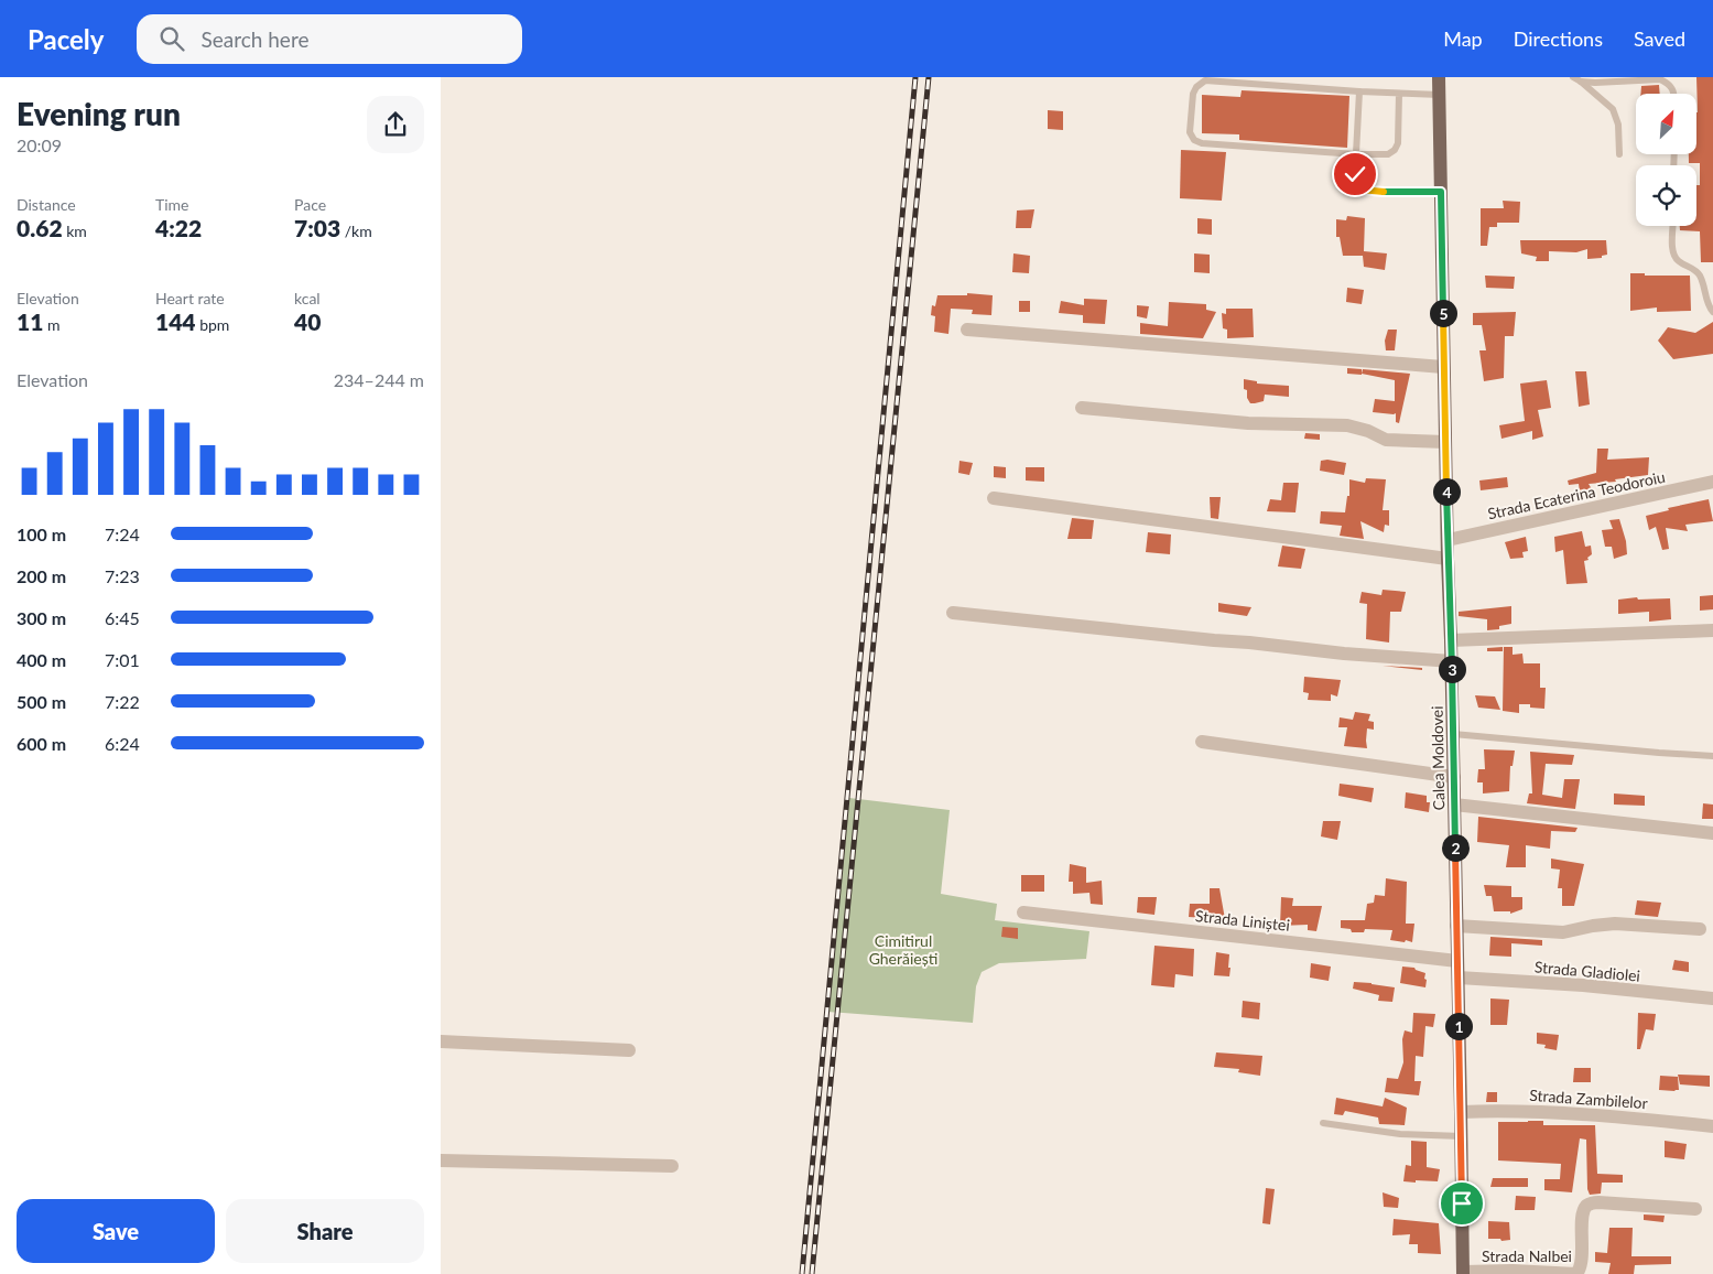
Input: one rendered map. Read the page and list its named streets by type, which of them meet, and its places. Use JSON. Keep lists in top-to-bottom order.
{
  "streets": {
    "main road": ["Calea Moldovei"],
    "street": [
      "Strada Ecaterina Teodoroiu",
      "Strada Liniștei",
      "Strada Gladiolei",
      "Strada Zambilelor",
      "Strada Nalbei"
    ]
  },
  "crossings": [
    ["Strada Ecaterina Teodoroiu", "Calea Moldovei"],
    ["Calea Moldovei", "Strada Liniștei"],
    ["Calea Moldovei", "Strada Gladiolei"],
    ["Calea Moldovei", "Strada Zambilelor"],
    ["Calea Moldovei", "Strada Nalbei"]
  ],
  "parks": ["Cimitirul Gherăiești"],
  "north": "top right",
  "page": {
    "header": "Pacely",
    "search": "Search here",
    "nav": ["Map", "Directions", "Saved"],
    "heading": ["Evening run", "20:09"],
    "stats": [
      ["Distance", "0.62 km"],
      ["Time", "4:22"],
      ["Pace", "7:03 /km"],
      ["Elevation", "11 m"],
      ["Heart rate", "144 bpm"],
      ["kcal", "40"]
    ],
    "pins": [
      "5",
      "4",
      "3",
      "2",
      "1"
    ],
    "chart": ["Elevation", "234–244 m"],
    "list": [
      {
        "name": "100 m",
        "note": "7:24"
      },
      {
        "name": "200 m",
        "note": "7:23"
      },
      {
        "name": "300 m",
        "note": "6:45"
      },
      {
        "name": "400 m",
        "note": "7:01"
      },
      {
        "name": "500 m",
        "note": "7:22"
      },
      {
        "name": "600 m",
        "note": "6:24"
      }
    ],
    "buttons": ["Save", "Share"]
  }
}
